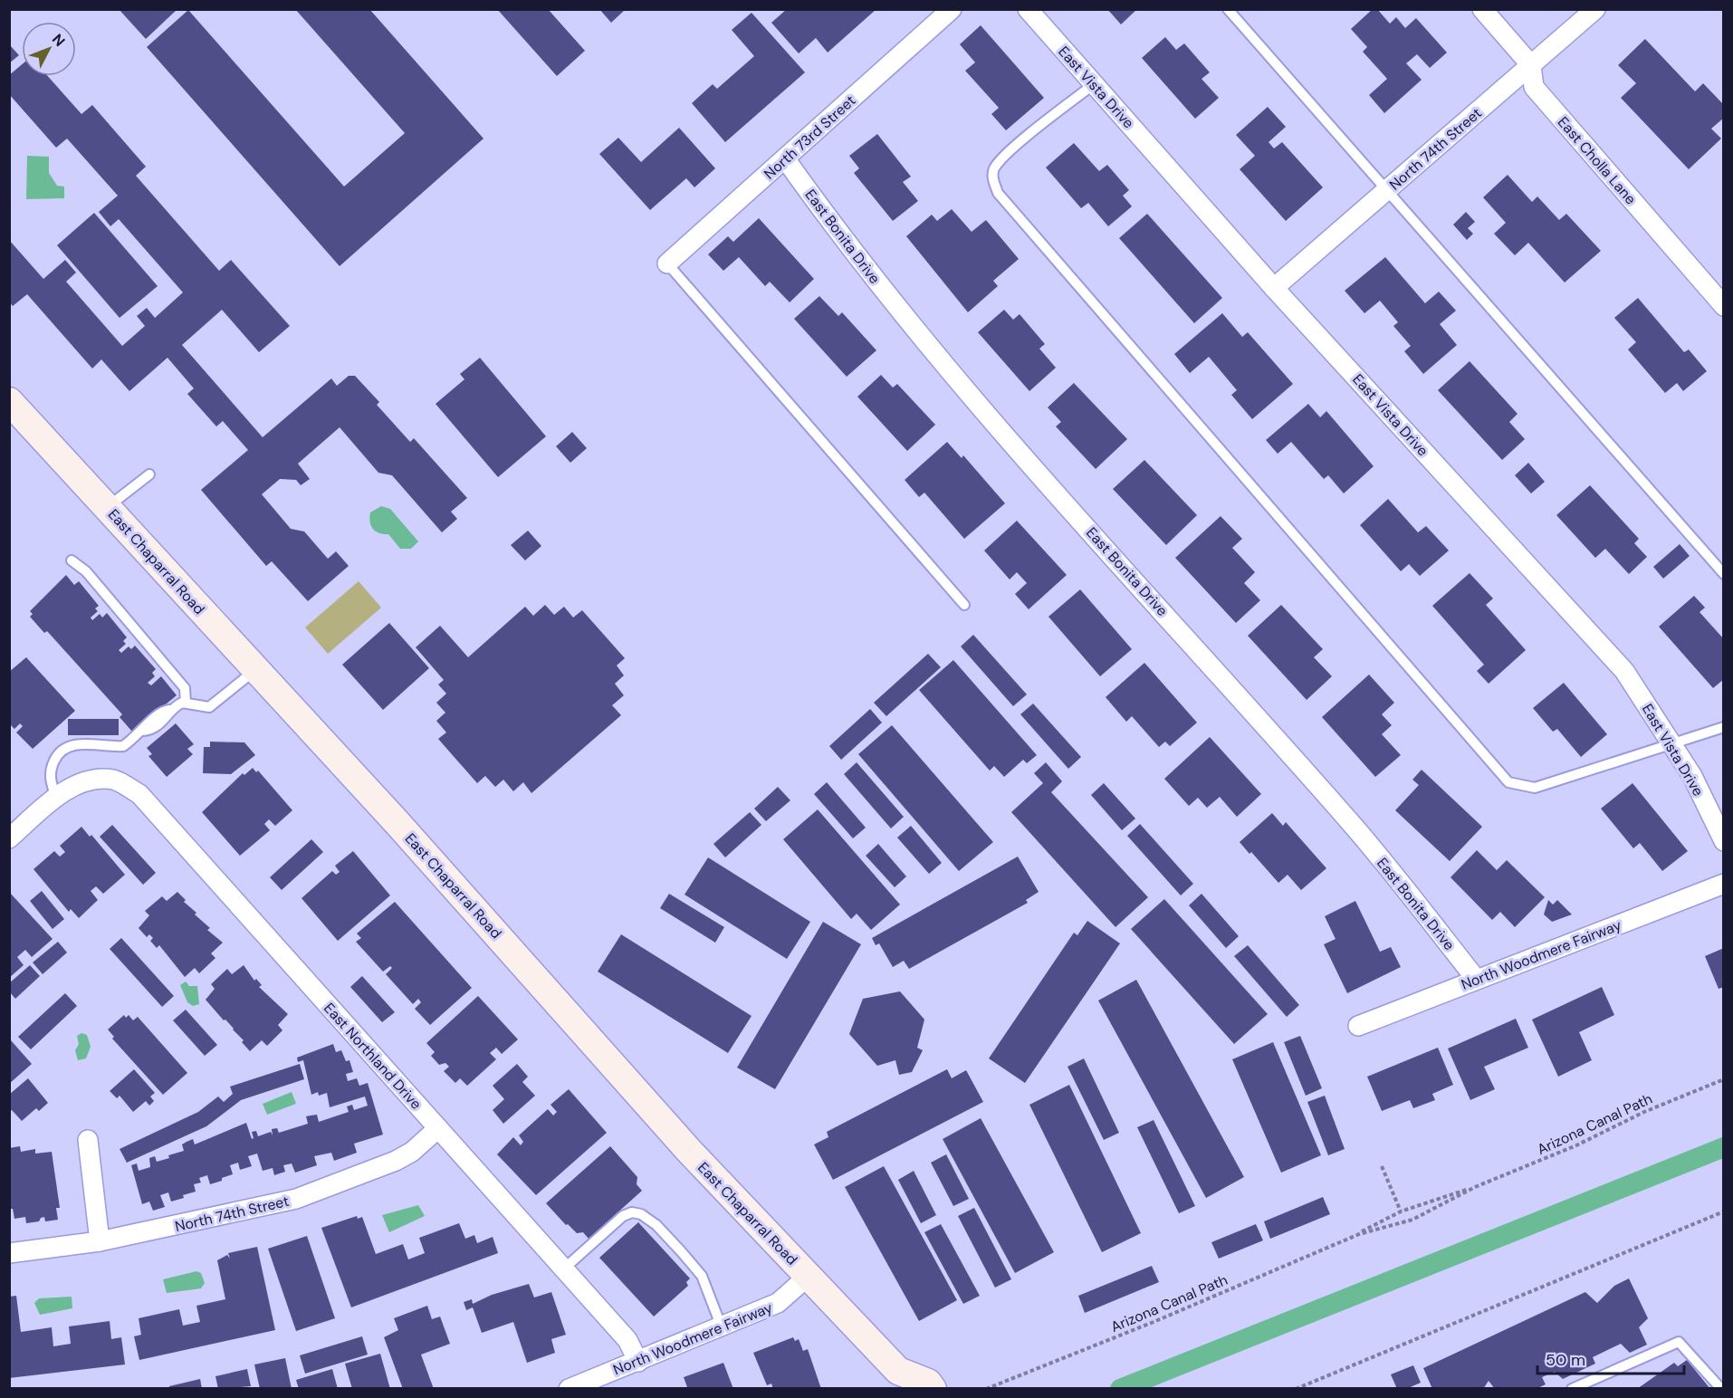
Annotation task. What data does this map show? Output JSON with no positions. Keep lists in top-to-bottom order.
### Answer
{
  "streets": {
    "main road": ["East Chaparral Road"],
    "street": [
      "East Vista Drive",
      "North 73rd Street",
      "North 74th Street",
      "East Cholla Lane",
      "East Bonita Drive",
      "North Woodmere Fairway",
      "East Northland Drive"
    ],
    "path": ["Arizona Canal Path"]
  },
  "crossings": [
    ["East Vista Drive", "North 74th Street"],
    ["North 73rd Street", "East Bonita Drive"],
    ["North 74th Street", "East Cholla Lane"],
    ["North 74th Street", "East Northland Drive"],
    ["East Bonita Drive", "North Woodmere Fairway"],
    ["East Chaparral Road", "North Woodmere Fairway"],
    ["North Woodmere Fairway", "East Northland Drive"]
  ],
  "scale_bar": "50 m",
  "north": "top right"
}
